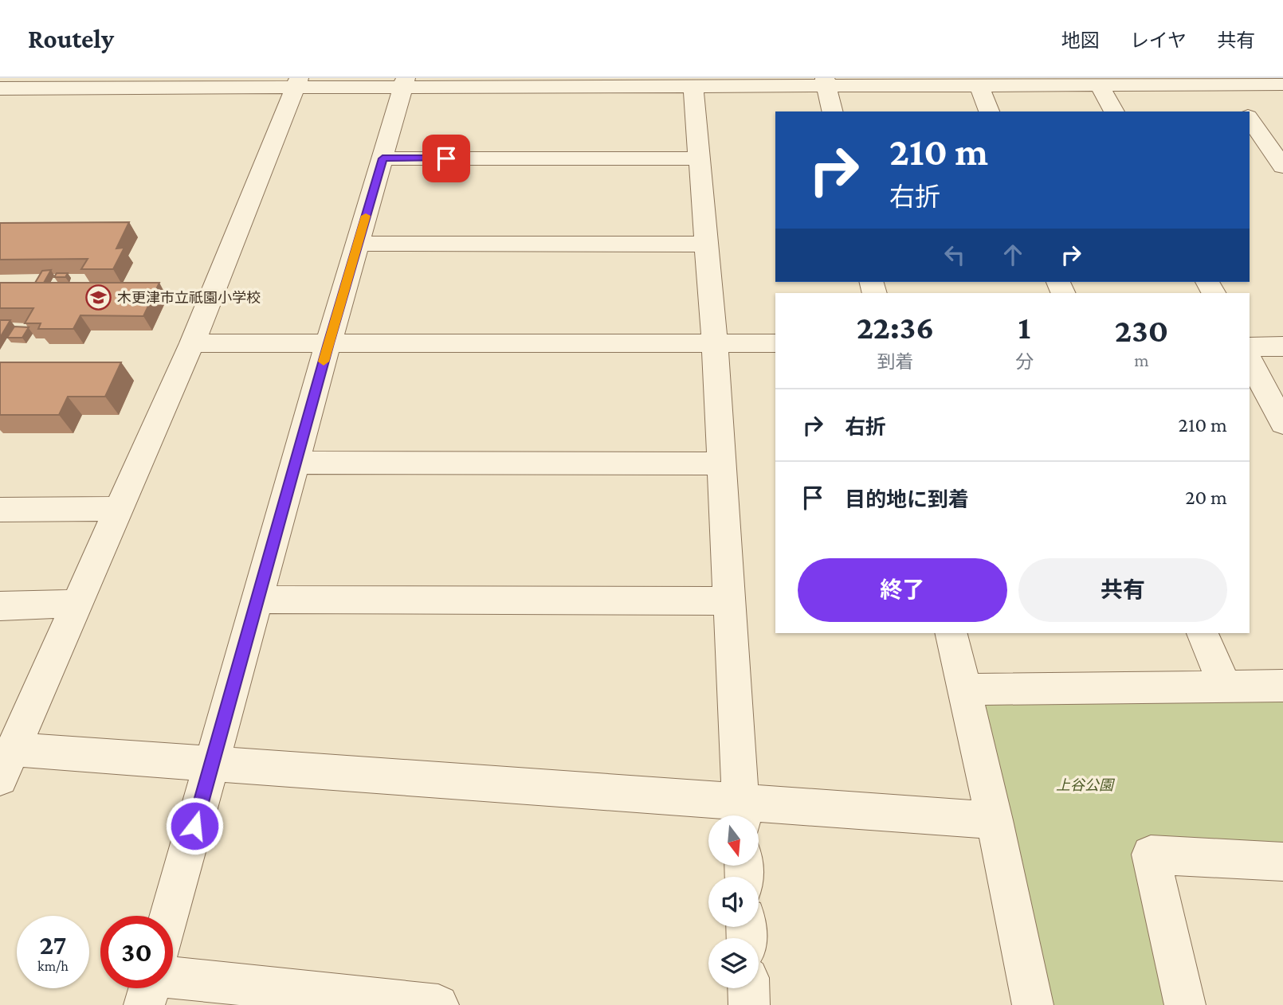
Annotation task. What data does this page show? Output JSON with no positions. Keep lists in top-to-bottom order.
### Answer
{
  "parks": ["上谷公園"],
  "places": {
    "school or university": ["木更津市立祇園小学校"]
  },
  "north": "bottom",
  "page": {
    "header": "Routely",
    "nav": ["地図", "レイヤ", "共有"],
    "turn": ["210 m", "右折"],
    "eta": [
      "22:36",
      "到着",
      "1",
      "分",
      "230",
      "m"
    ],
    "list": [
      {
        "name": "右折",
        "value": "210 m"
      },
      {
        "name": "目的地に到着",
        "value": "20 m"
      }
    ],
    "buttons": ["終了", "共有"],
    "speed": "27 km/h",
    "limit": "30"
  }
}
